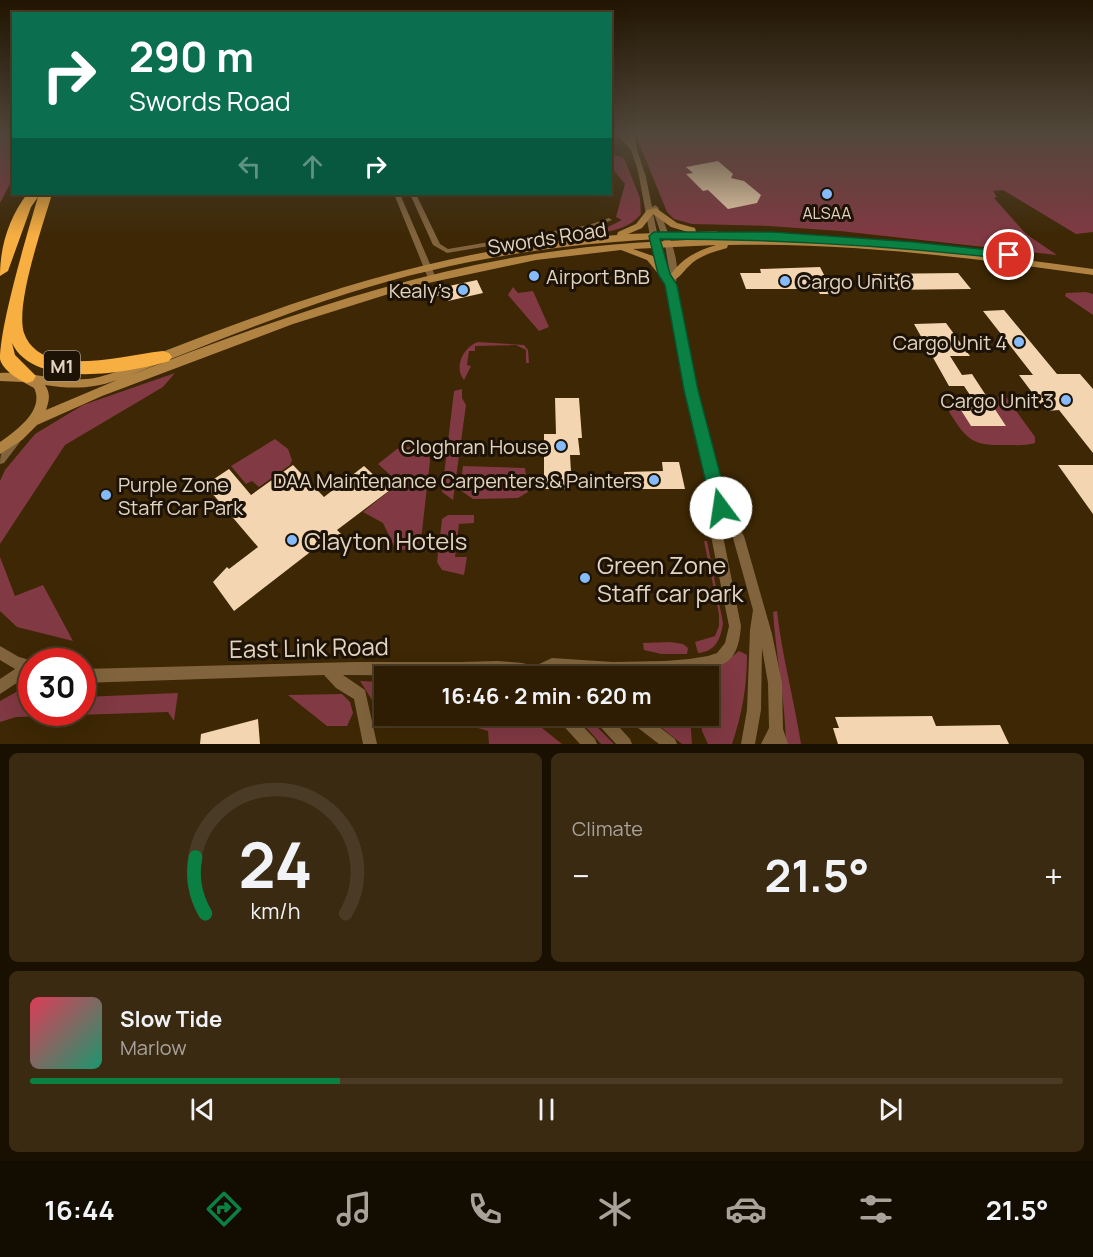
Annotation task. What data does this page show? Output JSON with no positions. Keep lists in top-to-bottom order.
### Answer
{
  "streets": {
    "highway": ["M1"],
    "main road": ["Swords Road"],
    "street": ["East Link Road"]
  },
  "crossings": [
    ["Swords Road", "M1"]
  ],
  "places": [
    "ALSAA",
    "Airport BnB",
    "Cargo Unit 6",
    "Kealy’s",
    "Cargo Unit 4",
    "Cargo Unit 3",
    "Cloghran House",
    "DAA Maintenance Carpenters & Painters",
    "Purple Zone Staff Car Park",
    "Clayton Hotels",
    "Green Zone Staff car park"
  ],
  "page": {
    "turn": ["290 m", "Swords Road"],
    "limit": "30",
    "trip": "16:46 · 2 min · 620 m",
    "tile": "Climate",
    "heat": ["−", "21.5°", "+"],
    "song": ["Slow Tide", "Marlow"],
    "tabs": ["16:44", "21.5°"],
    "gauge": ["24", "km/h"]
  }
}
